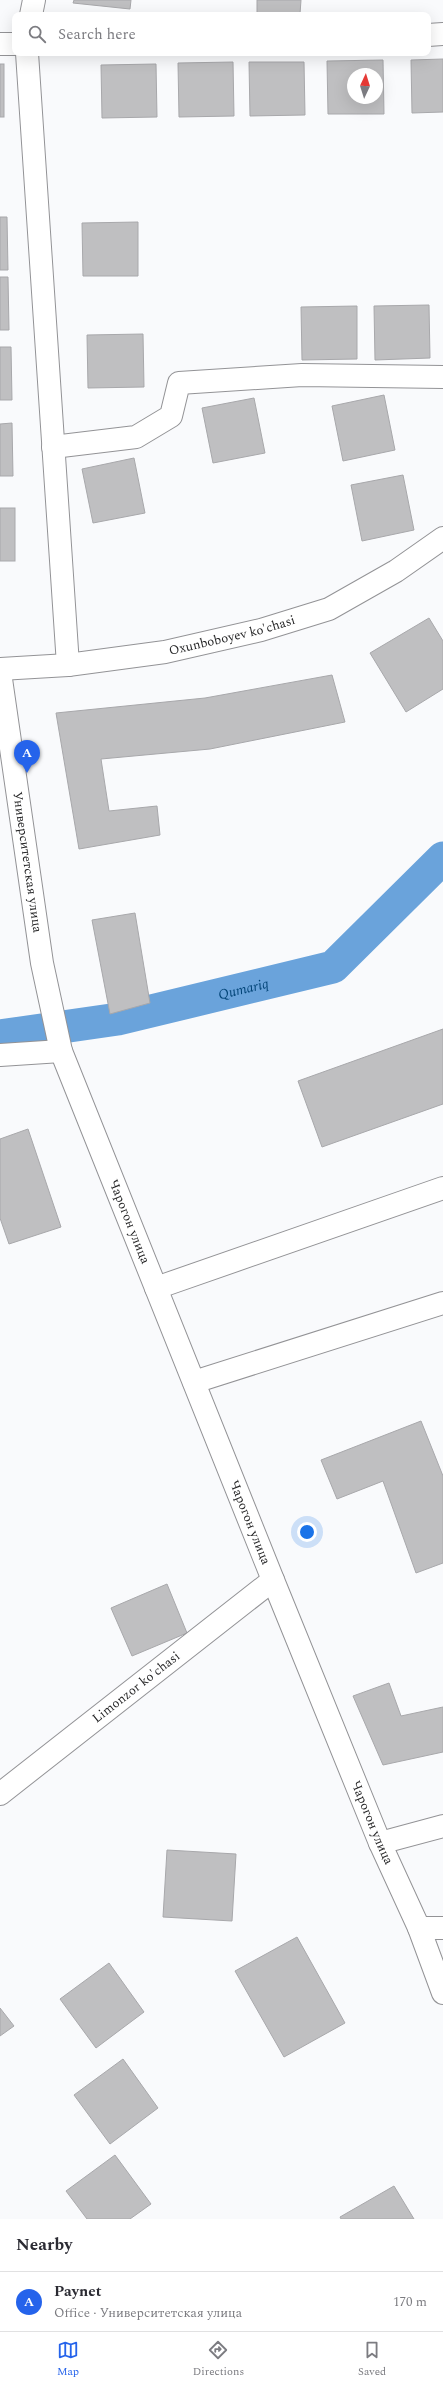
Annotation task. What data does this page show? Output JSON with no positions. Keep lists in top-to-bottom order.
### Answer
{
  "streets": {
    "main road": [
      "Oxunboboyev ko'chasi",
      "Университетская улица",
      "Чарогон улица",
      "Limonzor ko'chasi"
    ]
  },
  "crossings": [
    ["Университетская улица", "Чарогон улица"],
    ["Чарогон улица", "Limonzor ko'chasi"]
  ],
  "water": ["Qumariq"],
  "north": "top",
  "page": {
    "search": "Search here",
    "pins": "A",
    "heading": "Nearby",
    "list": [
      {
        "mark": "A",
        "name": "Paynet",
        "note": "Office · Университетская улица",
        "value": "170 m"
      }
    ],
    "nav": ["Map", "Directions", "Saved"]
  }
}
